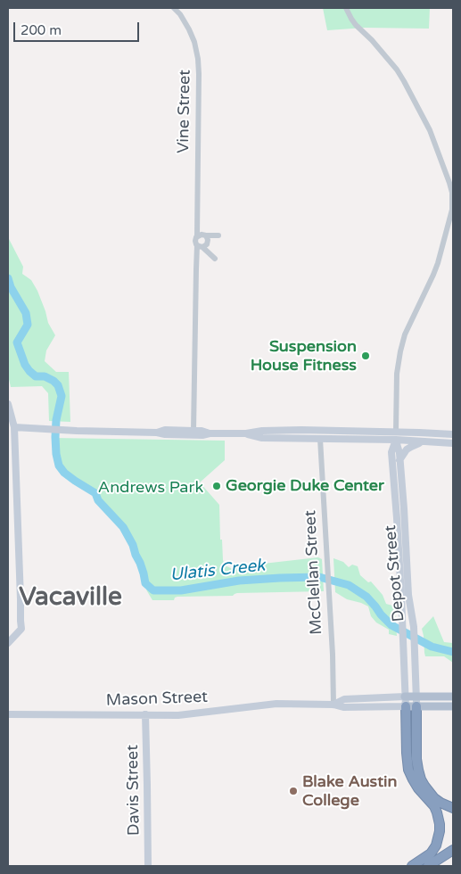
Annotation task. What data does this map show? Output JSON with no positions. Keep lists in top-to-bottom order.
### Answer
{
  "streets": {
    "main road": ["Depot Street", "Mason Street", "Davis Street"],
    "street": ["Vine Street", "McClellan Street"]
  },
  "crossings": [
    ["McClellan Street", "Mason Street"],
    ["Depot Street", "Mason Street"],
    ["Mason Street", "Davis Street"]
  ],
  "districts": ["Vacaville"],
  "water": ["Ulatis Creek"],
  "parks": ["Andrews Park"],
  "places": ["Suspension House Fitness", "Georgie Duke Center", "Blake Austin College"],
  "scale_bar": "200 m"
}
